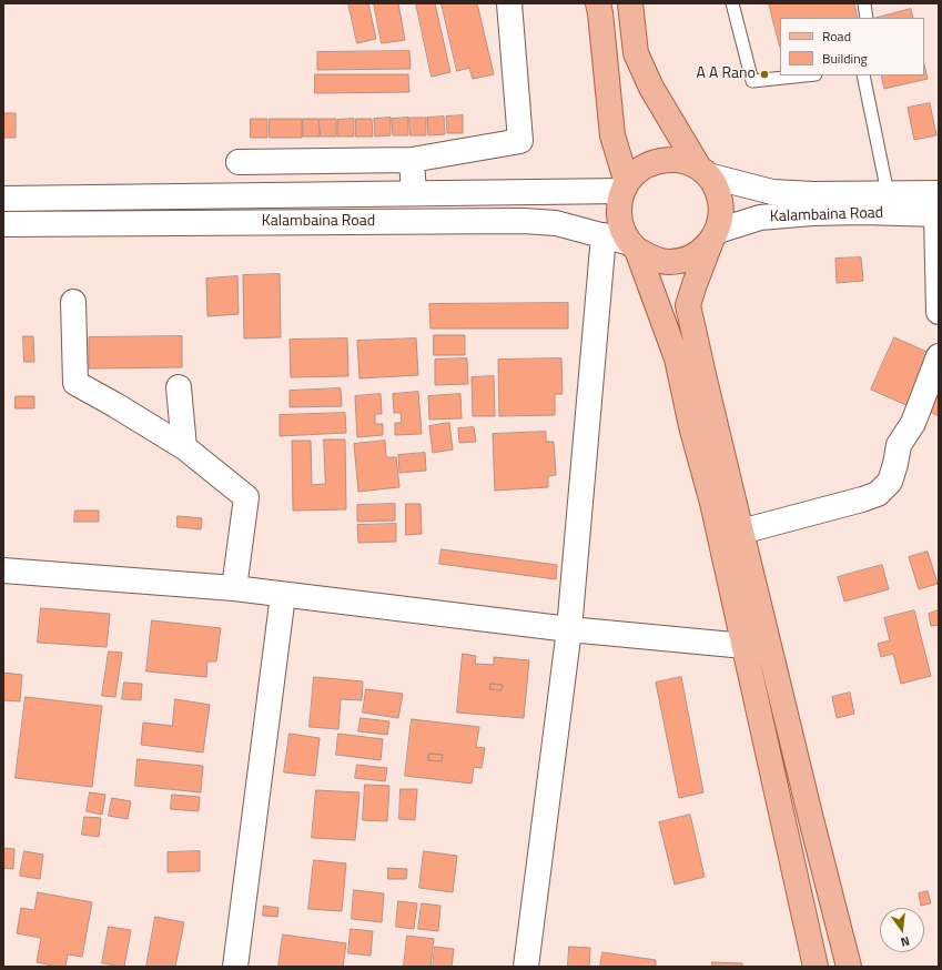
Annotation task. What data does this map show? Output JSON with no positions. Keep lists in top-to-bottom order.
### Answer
{
  "streets": {
    "street": ["Kalambaina Road"]
  },
  "places": ["A A Rano"],
  "legend": ["Road", "Building"],
  "north": "bottom"
}
